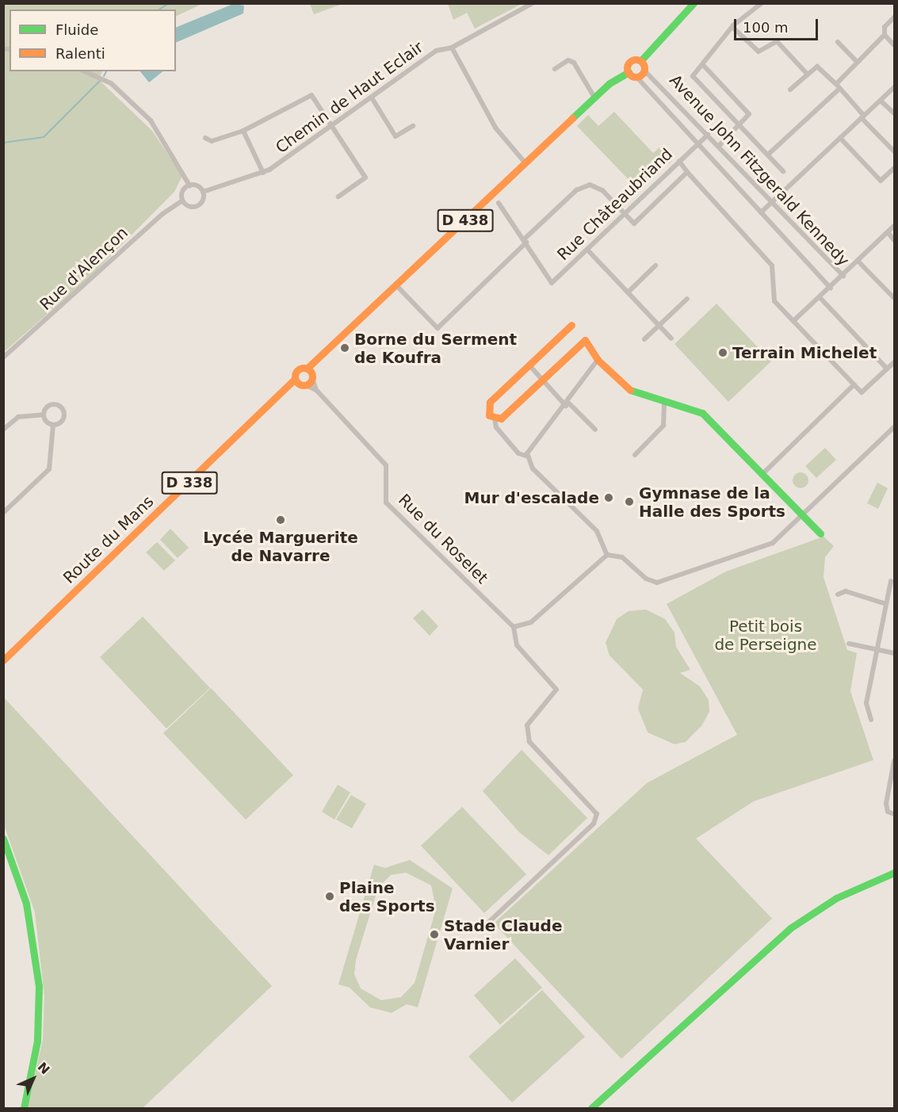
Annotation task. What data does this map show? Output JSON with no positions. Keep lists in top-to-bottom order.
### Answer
{
  "streets": {
    "main road": ["D 438", "D 338", "Route du Mans"],
    "street": [
      "Chemin de Haut Eclair",
      "Avenue John Fitzgerald Kennedy",
      "Rue Châteaubriand",
      "Rue d'Alençon",
      "Rue du Roselet"
    ]
  },
  "crossings": [
    ["Avenue John Fitzgerald Kennedy", "Rue Châteaubriand"],
    ["Avenue John Fitzgerald Kennedy", "D 438"],
    ["D 438", "Rue du Roselet"],
    ["Rue du Roselet", "Route du Mans"]
  ],
  "parks": ["Petit bois de Perseigne"],
  "places": [
    "Borne du Serment de Koufra",
    "Terrain Michelet",
    "Mur d'escalade",
    "Gymnase de la Halle des Sports",
    "Lycée Marguerite de Navarre",
    "Plaine des Sports",
    "Stade Claude Varnier"
  ],
  "legend": ["Fluide", "Ralenti"],
  "scale_bar": "100 m",
  "north": "top right"
}
